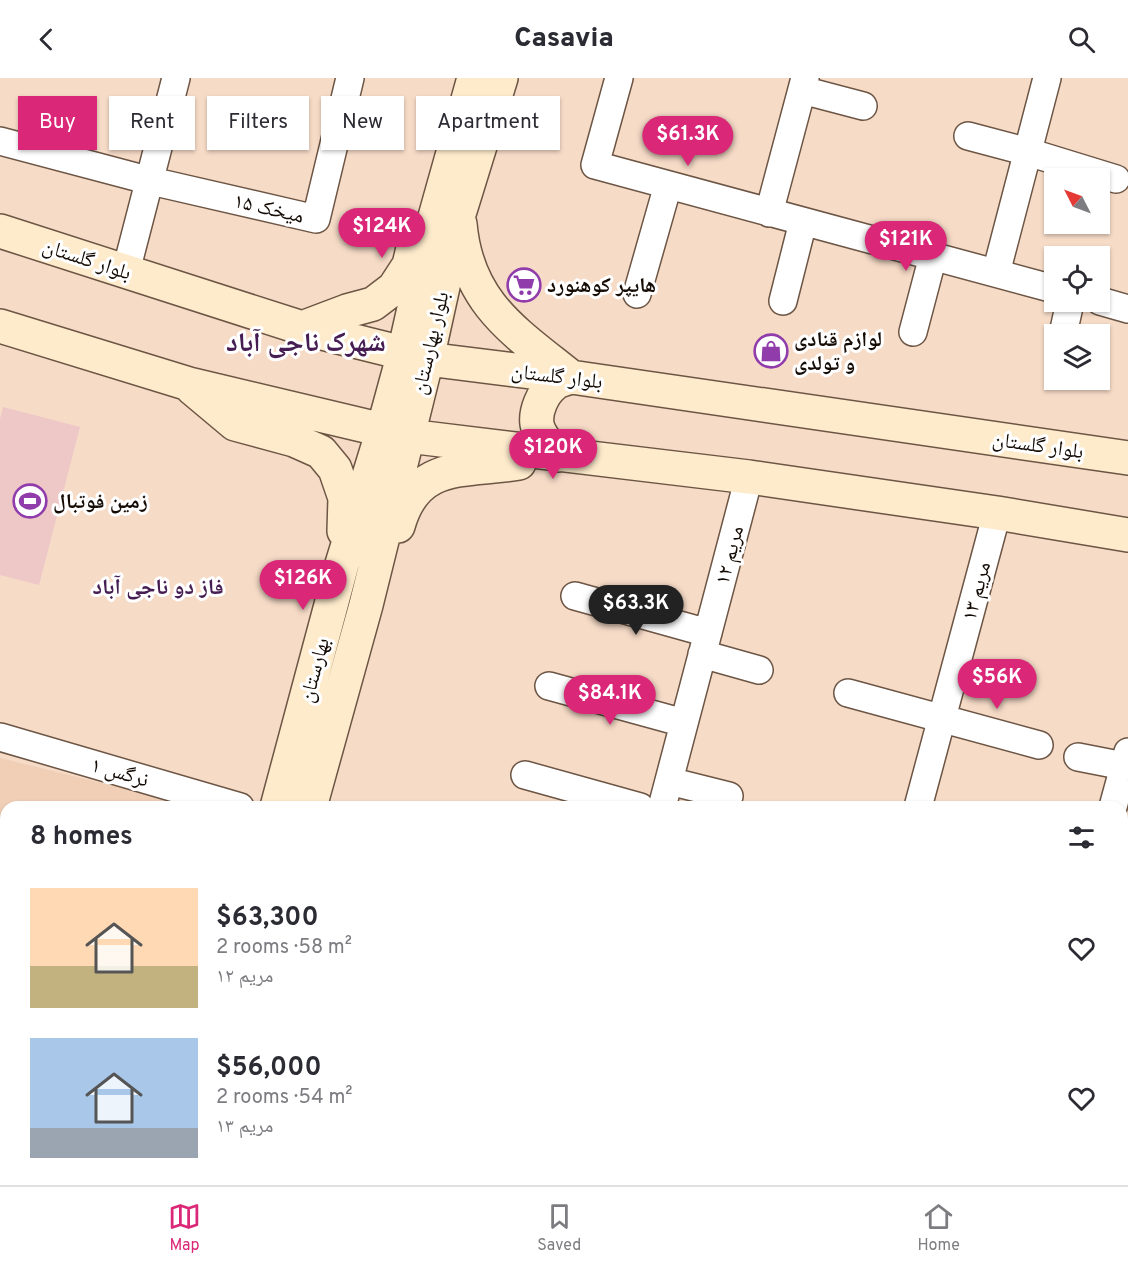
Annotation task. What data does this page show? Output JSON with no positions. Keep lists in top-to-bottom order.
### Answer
{
  "streets": {
    "main road": ["بلوار گلستان", "بلوار بهارستان", "بهارستان"],
    "street": [
      "میخک ۱۵",
      "مریم ۱۲",
      "مریم ۱۳",
      "نرگس ۱"
    ]
  },
  "crossings": [
    ["بلوار گلستان", "بلوار بهارستان"],
    ["بلوار بهارستان", "بهارستان"]
  ],
  "districts": ["شهرک ناجی آباد", "فاز دو ناجی آباد"],
  "places": {
    "supermarket": ["هایپر کوهنورد"],
    "shop": ["لوازم قنادی و تولدی"],
    "sports": ["زمین فوتبال"]
  },
  "north": "top left",
  "page": {
    "header": "Casavia",
    "chip": [
      "Buy",
      "Rent",
      "Filters",
      "New",
      "Apartment"
    ],
    "price": [
      "$61.3K",
      "$124K",
      "$121K",
      "$120K",
      "$126K",
      "$63.3K",
      "$56K",
      "$84.1K"
    ],
    "heading": "8 homes",
    "list": [
      {
        "name": "$63,300",
        "note": "2 rooms · 58 m² · مریم ۱۲"
      },
      {
        "name": "$56,000",
        "note": "2 rooms · 54 m² · مریم ۱۳"
      }
    ],
    "tabs": ["Map", "Saved", "Home"]
  }
}
